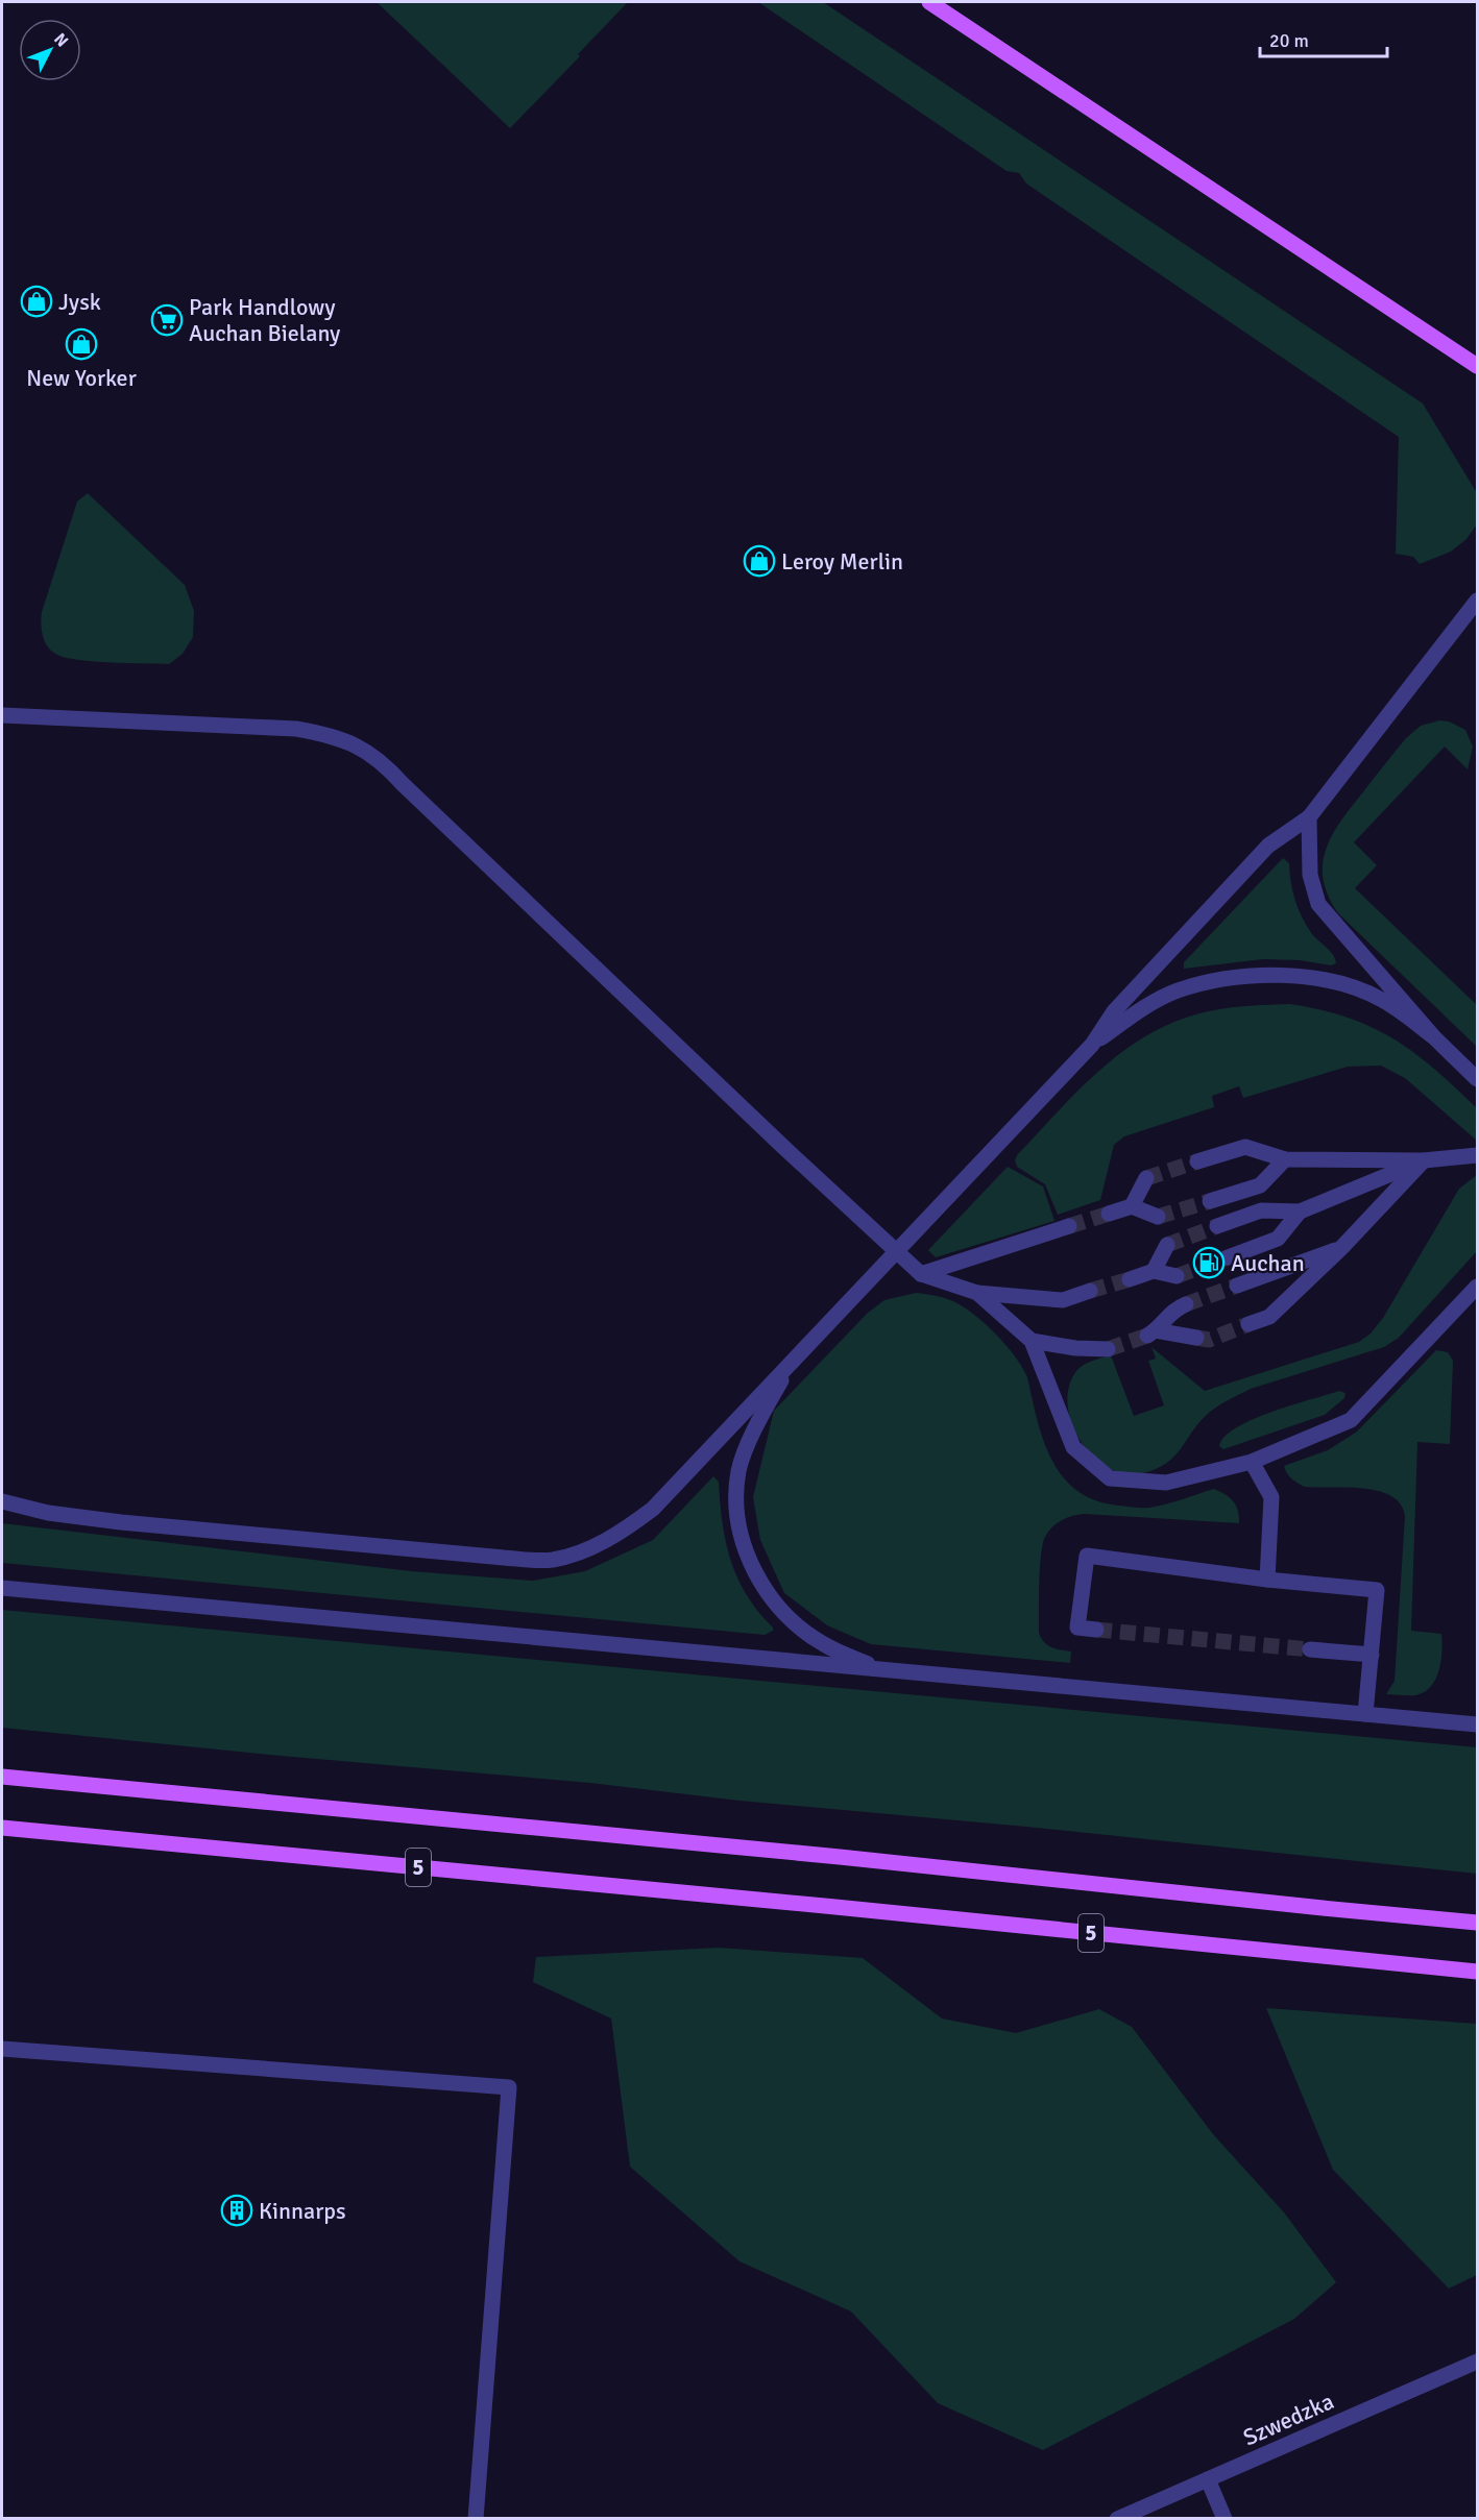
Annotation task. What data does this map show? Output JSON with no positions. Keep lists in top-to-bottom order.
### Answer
{
  "streets": {
    "main road": ["5"],
    "street": ["Szwedzka"]
  },
  "places": {
    "shop": ["Jysk", "New Yorker", "Leroy Merlin"],
    "supermarket": ["Park Handlowy Auchan Bielany"],
    "fuel station": ["Auchan"],
    "building": ["Kinnarps"]
  },
  "scale_bar": "20 m",
  "north": "top right"
}
